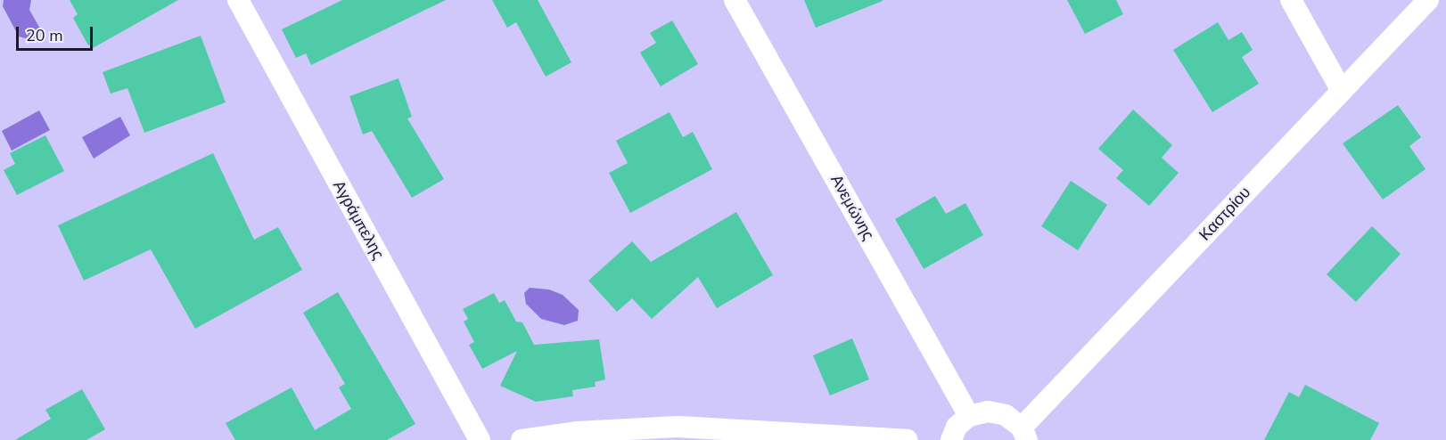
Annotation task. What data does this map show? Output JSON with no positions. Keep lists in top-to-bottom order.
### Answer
{
  "streets": {
    "street": ["Ανεμώνης", "Καστρίου", "Αγράμπελης"]
  },
  "scale_bar": "20 m"
}
